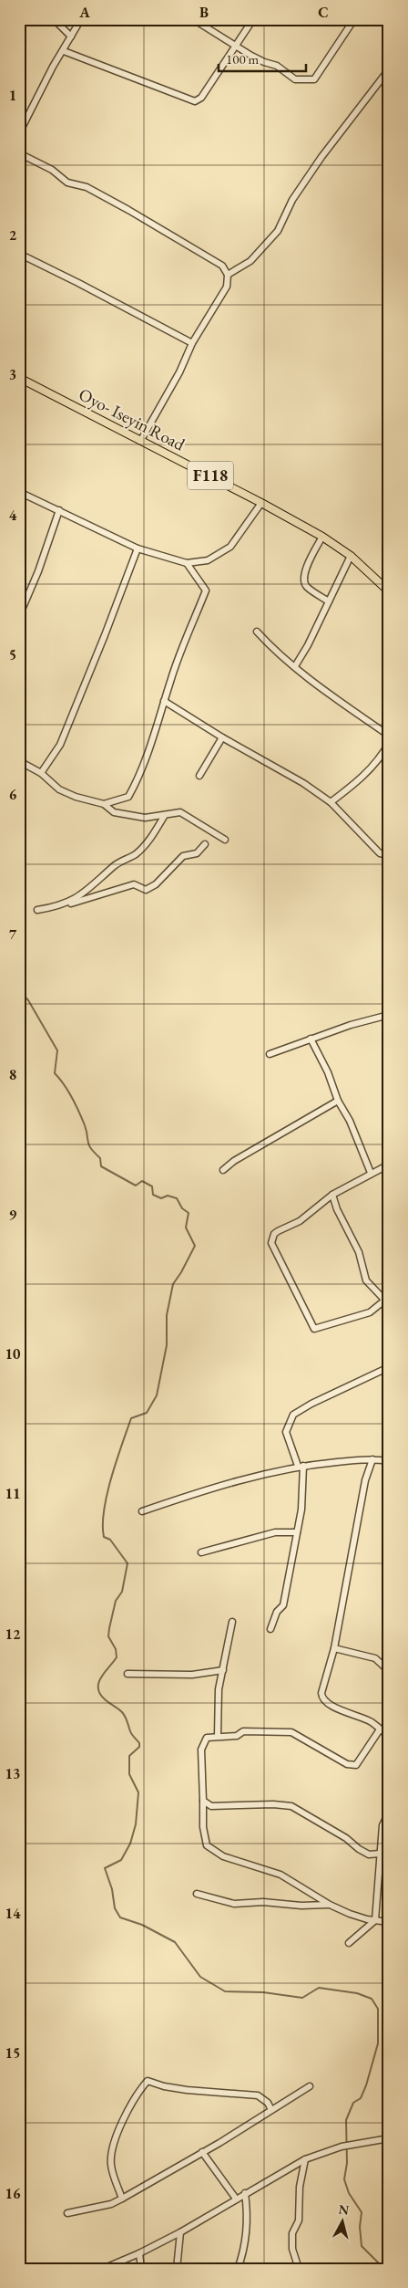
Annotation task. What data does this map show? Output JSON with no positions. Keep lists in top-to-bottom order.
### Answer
{
  "streets": {
    "main road": ["Oyo- Iseyin Road", "F118"]
  },
  "scale_bar": "100 m",
  "north": "top",
  "grid": {
    "columns": ["A", "B", "C"],
    "rows": [
      "1",
      "2",
      "3",
      "4",
      "5",
      "6",
      "7",
      "8",
      "9",
      "10",
      "11",
      "12",
      "13",
      "14",
      "15",
      "16"
    ]
  }
}
